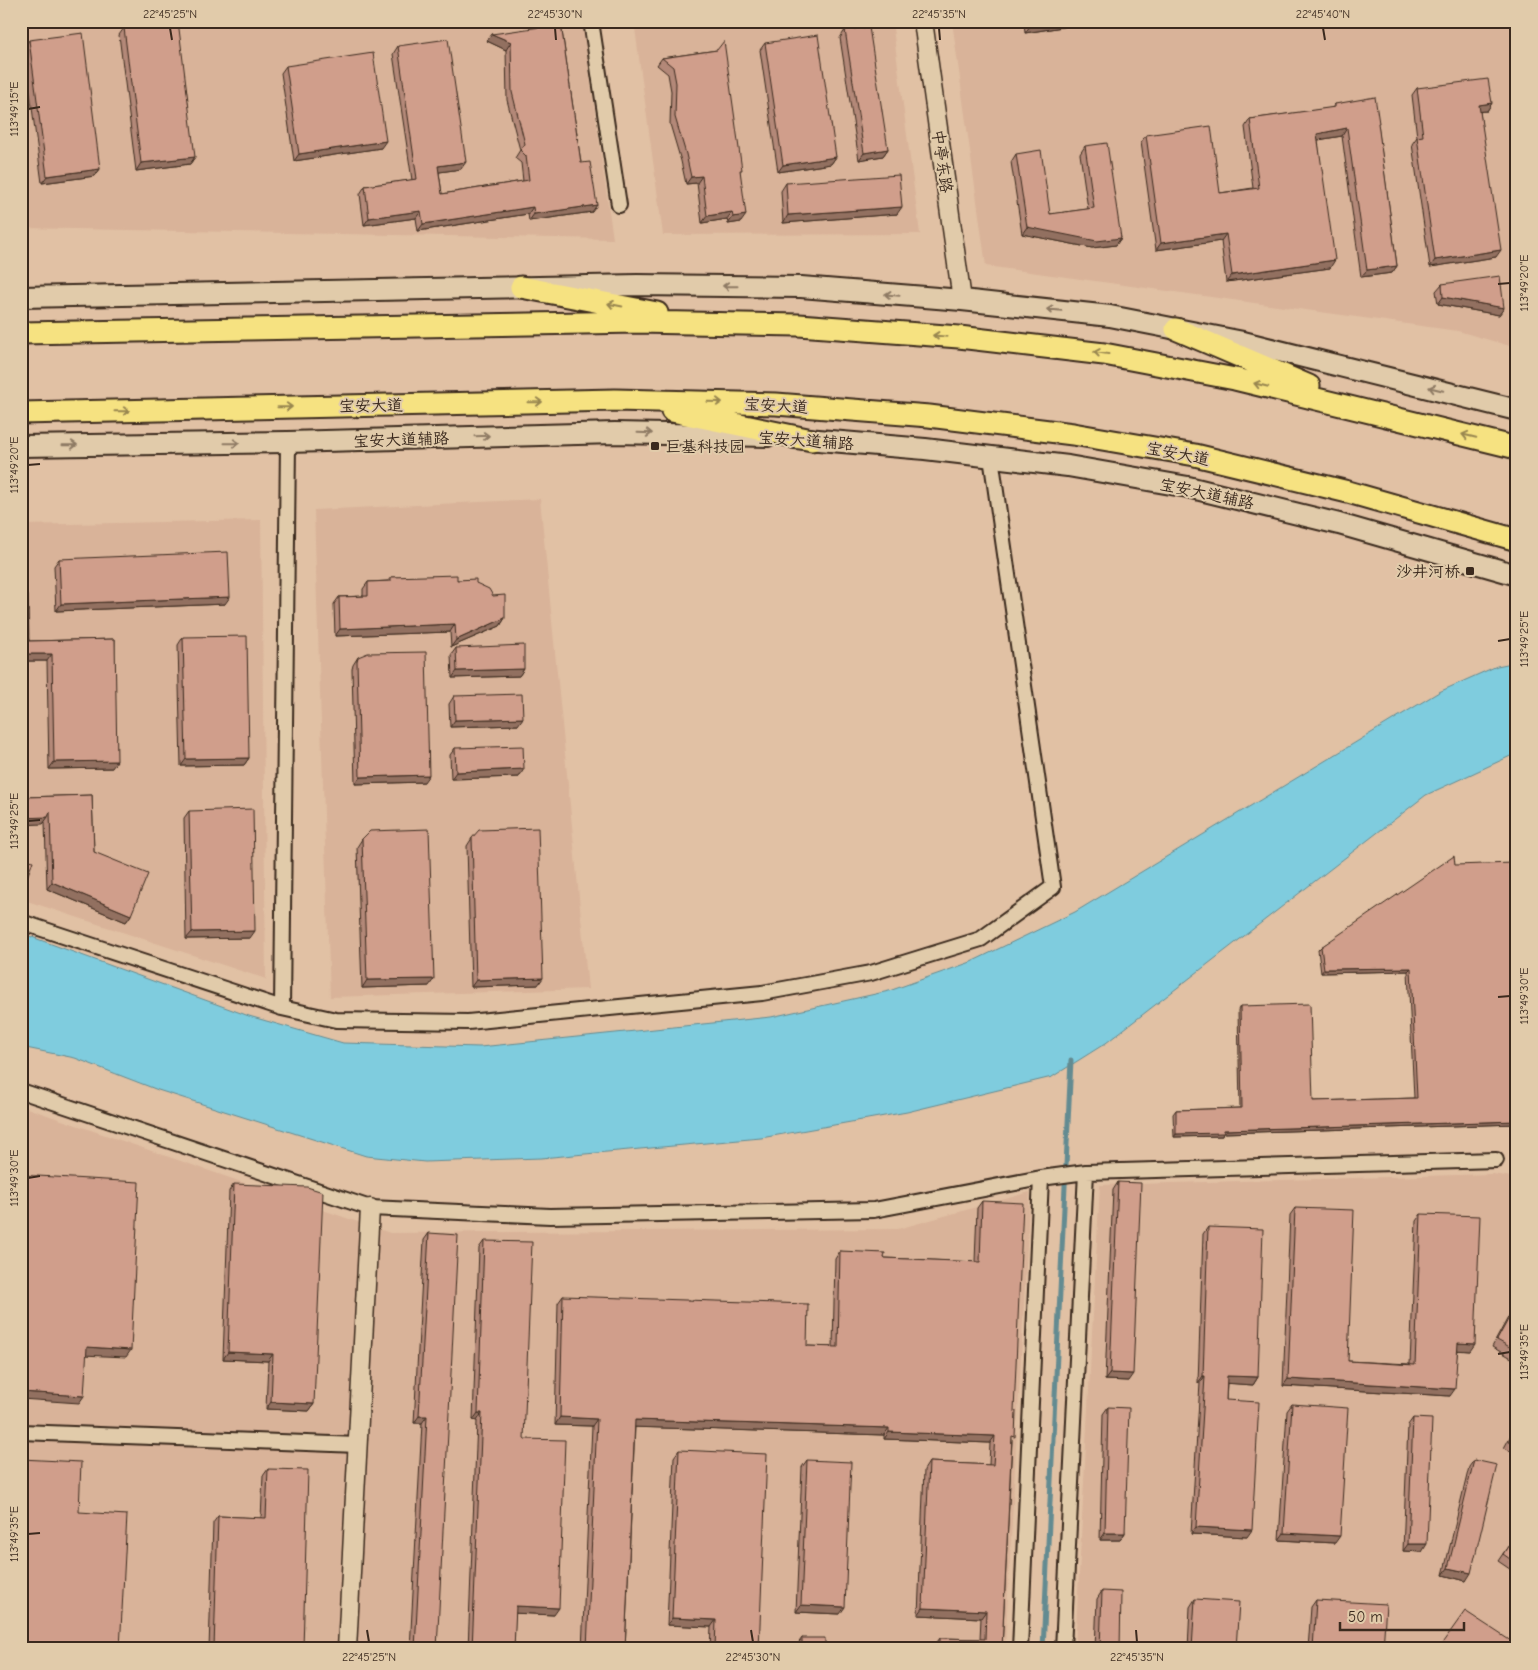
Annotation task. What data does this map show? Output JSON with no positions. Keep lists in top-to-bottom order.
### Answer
{
  "streets": {
    "main road": ["宝安大道", "宝安大道辅路"],
    "street": ["中亭东路"]
  },
  "places": {
    "transit": ["巨基科技园", "沙井河桥"]
  },
  "scale_bar": "50 m",
  "coordinates": [
    "22°45'25\"N",
    "22°45'30\"N",
    "22°45'35\"N",
    "22°45'40\"N",
    "113°49'15\"E",
    "113°49'20\"E",
    "113°49'25\"E",
    "113°49'30\"E",
    "113°49'35\"E"
  ]
}
